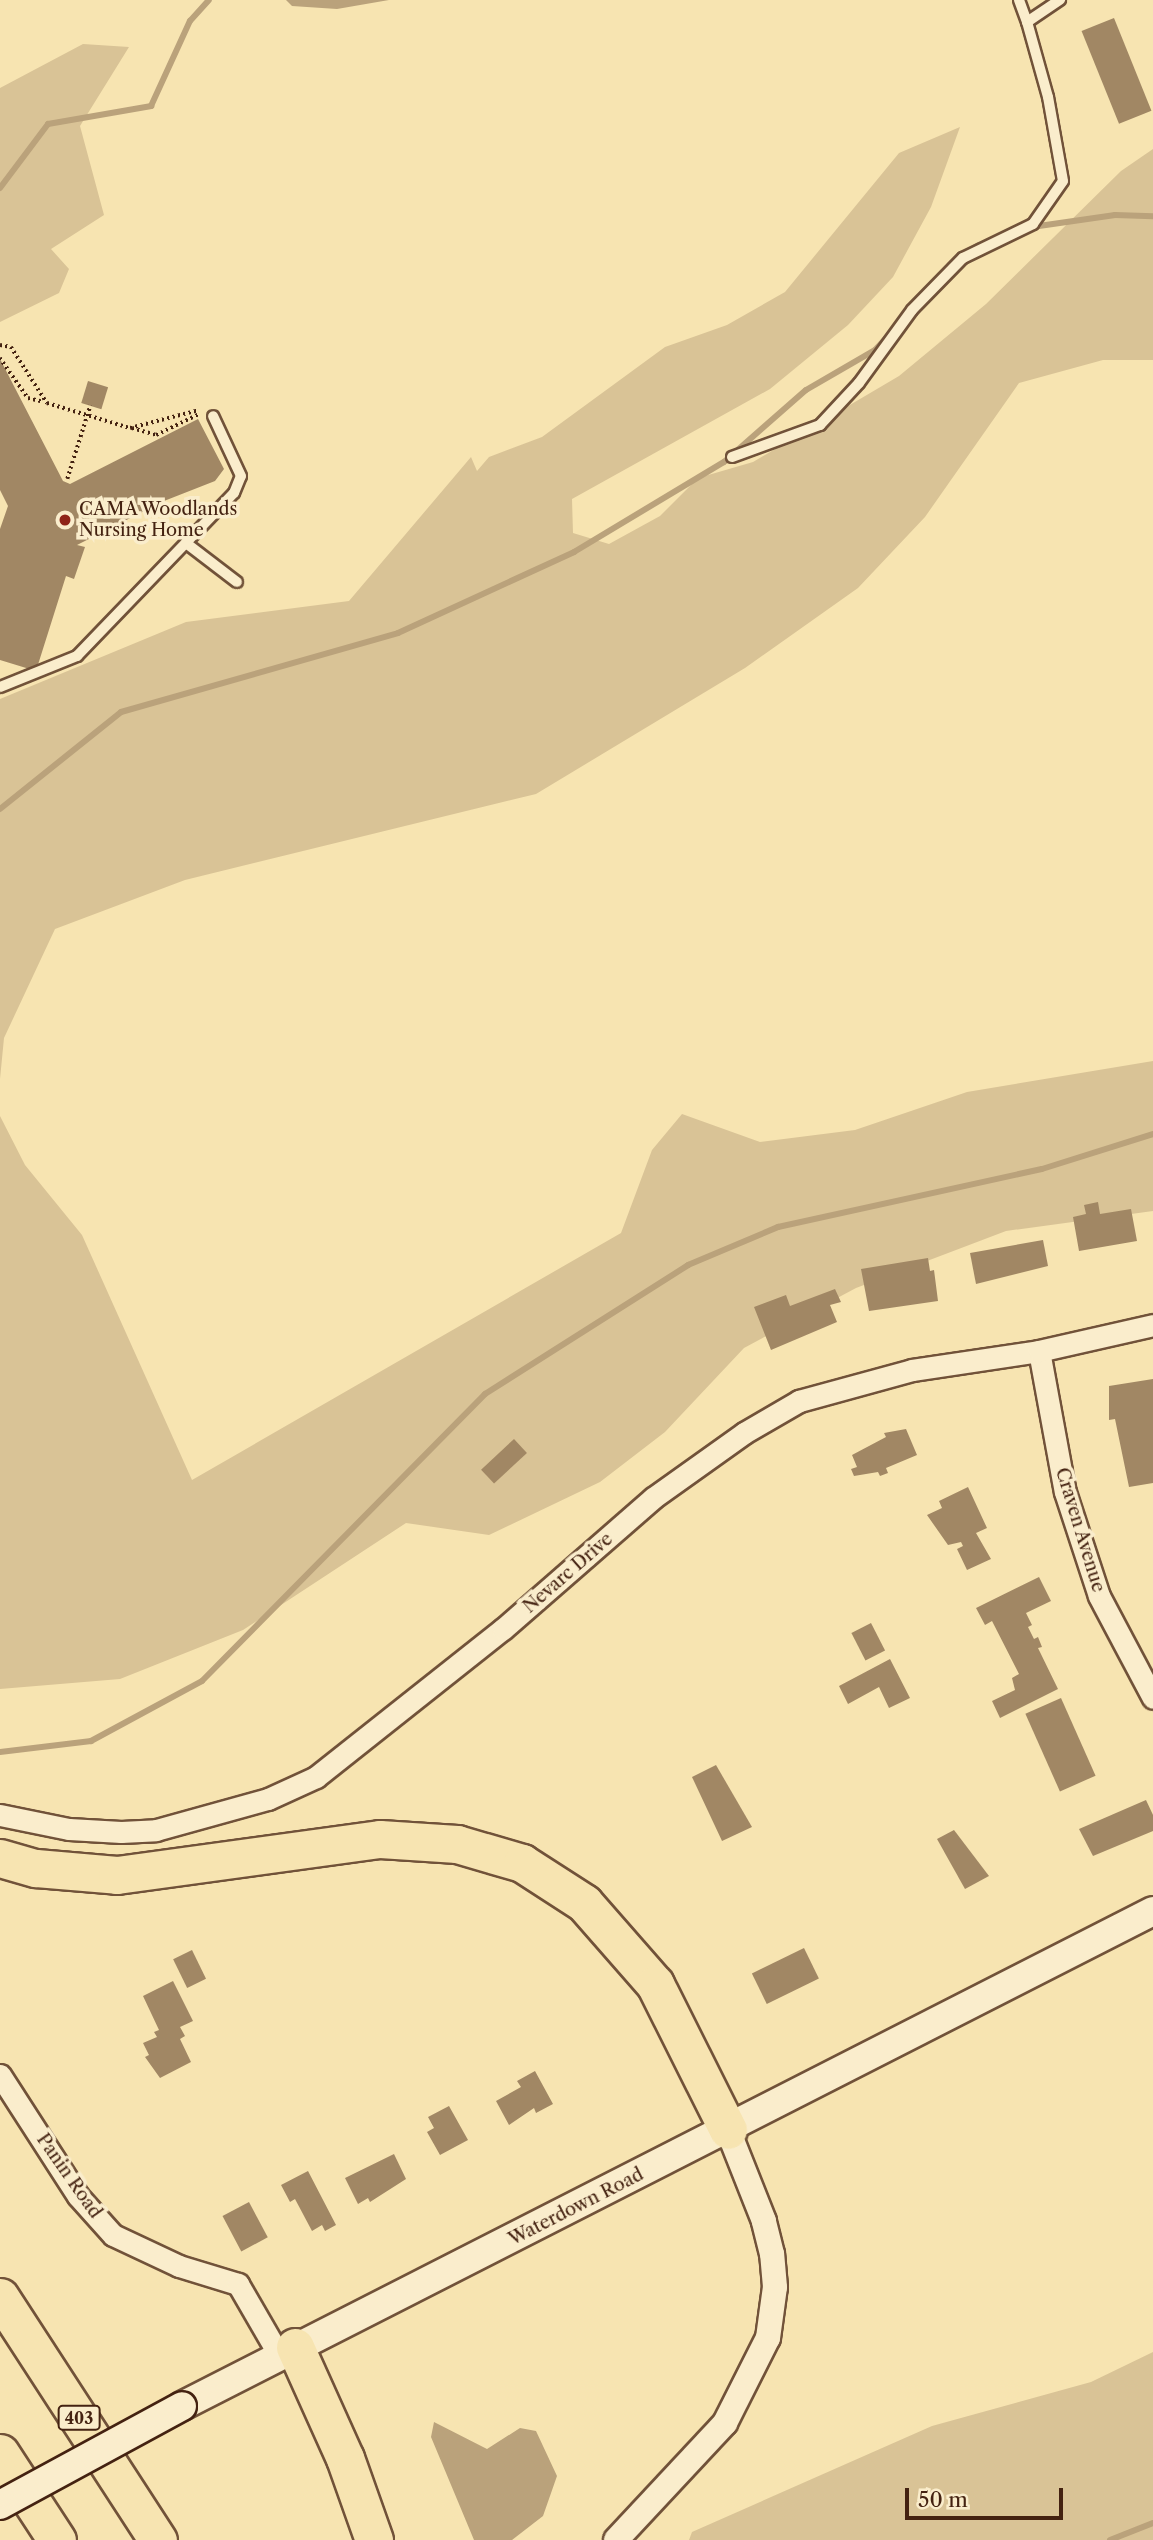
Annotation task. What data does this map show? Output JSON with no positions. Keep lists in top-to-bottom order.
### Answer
{
  "streets": {
    "highway": ["403"],
    "main road": ["Waterdown Road"],
    "street": ["Craven Avenue", "Nevarc Drive", "Panin Road"]
  },
  "crossings": [
    ["Craven Avenue", "Nevarc Drive"],
    ["Panin Road", "Waterdown Road"]
  ],
  "places": ["CAMA Woodlands Nursing Home"],
  "scale_bar": "50 m"
}
